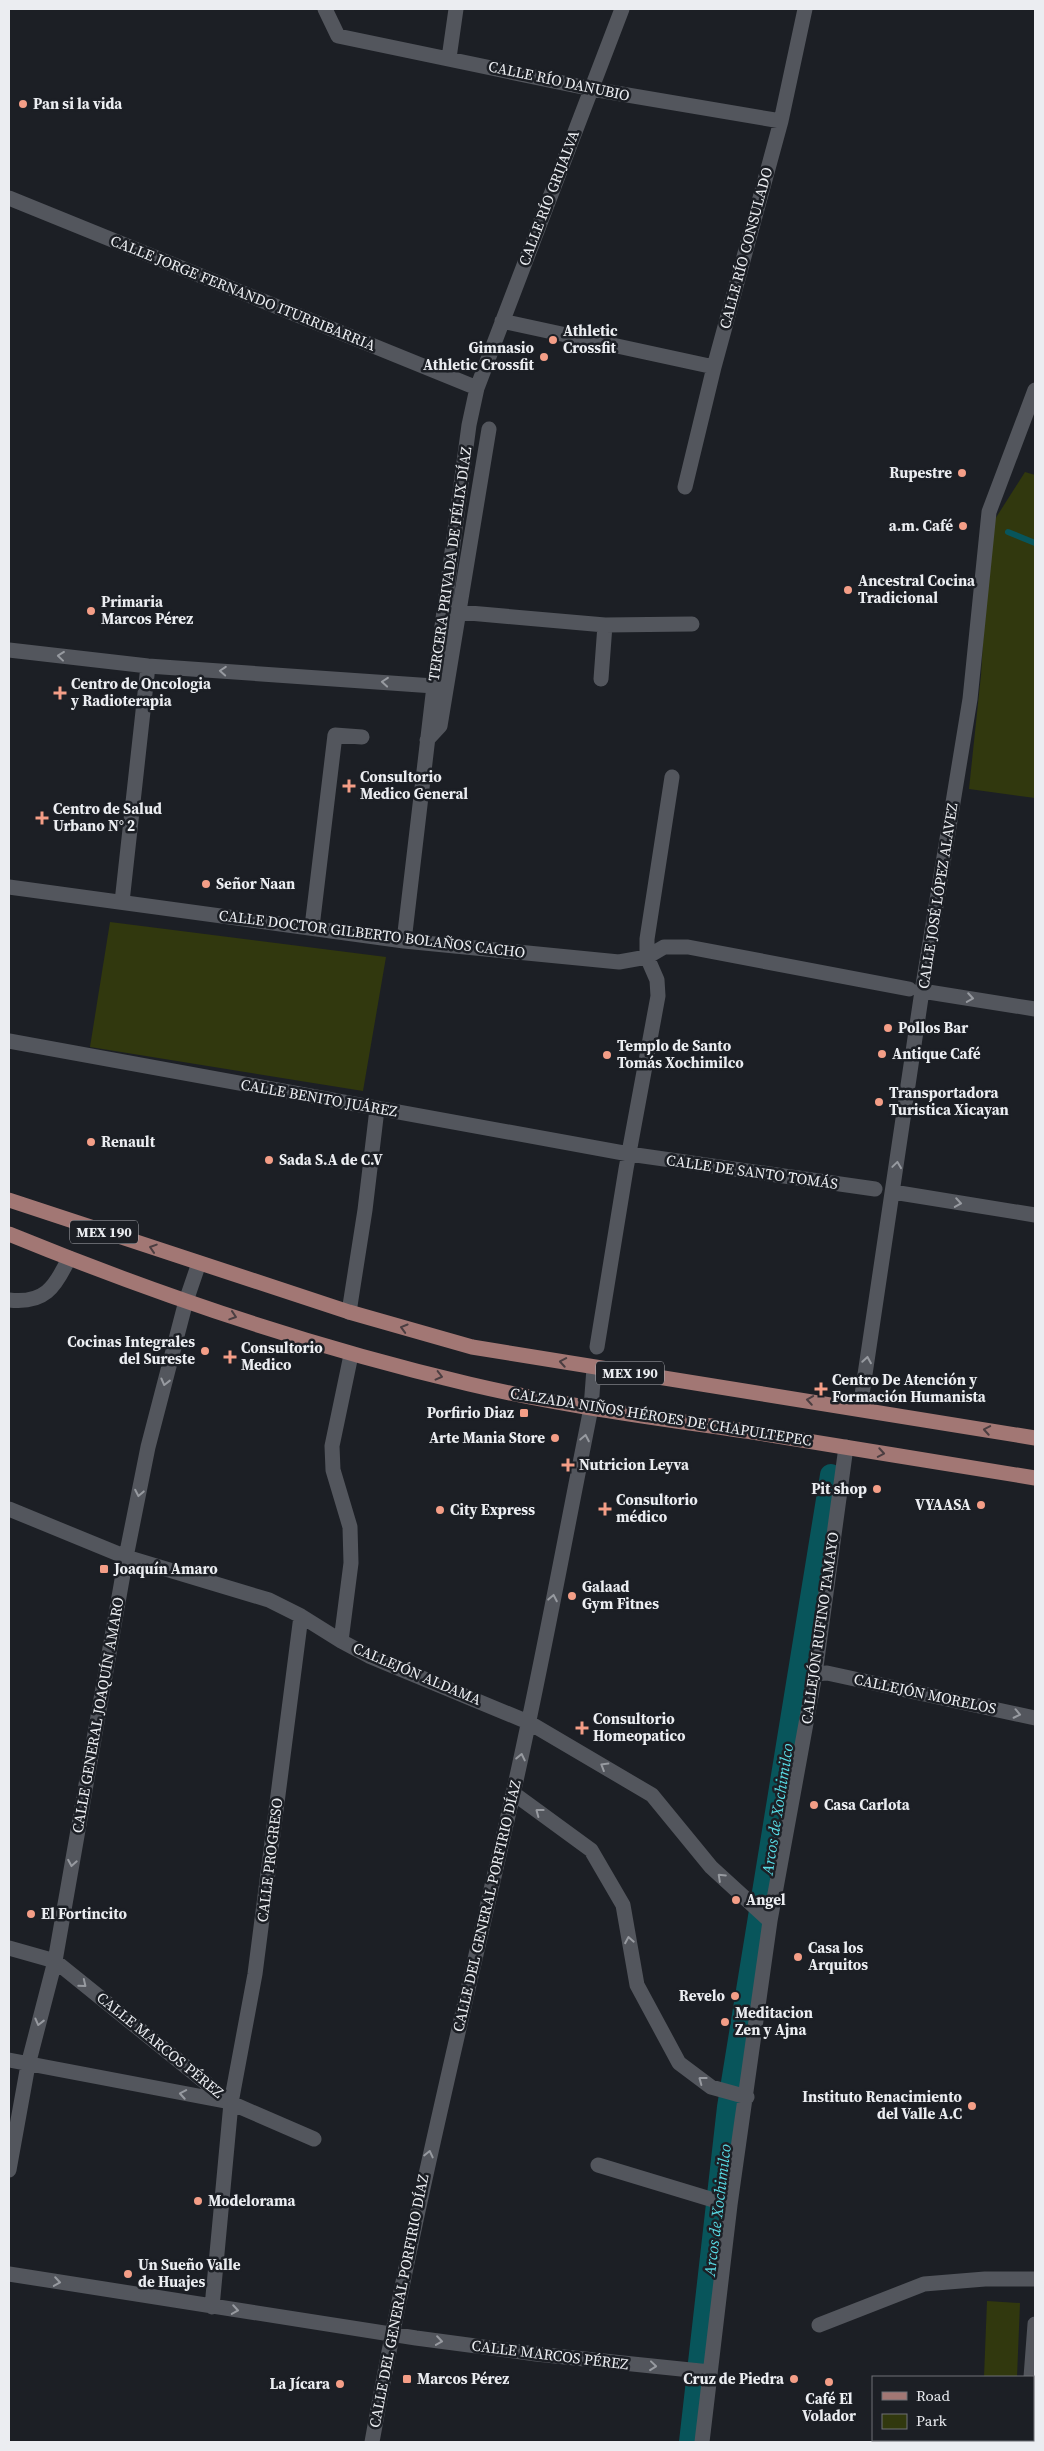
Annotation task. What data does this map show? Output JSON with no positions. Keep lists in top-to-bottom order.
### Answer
{
  "streets": {
    "main road": ["MEX 190", "CALZADA NIÑOS HÉROES DE CHAPULTEPEC"],
    "street": [
      "CALLE RÍO DANUBIO",
      "CALLE RÍO GRIJALVA",
      "CALLE RÍO CONSULADO",
      "CALLE JORGE FERNANDO ITURRIBARRIA",
      "TERCERA PRIVADA DE FÉLIX DÍAZ",
      "CALLE JOSÉ LÓPEZ ALAVEZ",
      "CALLE DOCTOR GILBERTO BOLAÑOS CACHO",
      "CALLE BENITO JUÁREZ",
      "CALLE DE SANTO TOMÁS",
      "CALLEJÓN RUFINO TAMAYO",
      "CALLEJÓN ALDAMA",
      "CALLEJÓN MORELOS",
      "CALLE GENERAL JOAQUÍN AMARO",
      "CALLE PROGRESO",
      "CALLE DEL GENERAL PORFIRIO DÍAZ",
      "CALLE MARCOS PÉREZ"
    ]
  },
  "crossings": [
    ["CALLE RÍO DANUBIO", "CALLE RÍO GRIJALVA"],
    ["CALLE RÍO DANUBIO", "CALLE RÍO CONSULADO"],
    ["CALLE RÍO GRIJALVA", "CALLE JORGE FERNANDO ITURRIBARRIA"],
    ["CALLE RÍO GRIJALVA", "TERCERA PRIVADA DE FÉLIX DÍAZ"],
    ["CALLE JORGE FERNANDO ITURRIBARRIA", "TERCERA PRIVADA DE FÉLIX DÍAZ"],
    ["TERCERA PRIVADA DE FÉLIX DÍAZ", "CALLE DOCTOR GILBERTO BOLAÑOS CACHO"],
    ["CALLE JOSÉ LÓPEZ ALAVEZ", "CALLE DOCTOR GILBERTO BOLAÑOS CACHO"],
    ["CALLE JOSÉ LÓPEZ ALAVEZ", "MEX 190"],
    ["CALLE BENITO JUÁREZ", "CALLE DE SANTO TOMÁS"],
    ["MEX 190", "CALLE GENERAL JOAQUÍN AMARO"],
    ["MEX 190", "CALLE DEL GENERAL PORFIRIO DÍAZ"],
    ["CALZADA NIÑOS HÉROES DE CHAPULTEPEC", "CALLEJÓN RUFINO TAMAYO"],
    ["CALZADA NIÑOS HÉROES DE CHAPULTEPEC", "CALLE GENERAL JOAQUÍN AMARO"],
    ["CALZADA NIÑOS HÉROES DE CHAPULTEPEC", "CALLE DEL GENERAL PORFIRIO DÍAZ"],
    ["CALLEJÓN RUFINO TAMAYO", "CALLEJÓN ALDAMA"],
    ["CALLEJÓN RUFINO TAMAYO", "CALLEJÓN MORELOS"],
    ["CALLEJÓN RUFINO TAMAYO", "CALLE MARCOS PÉREZ"],
    ["CALLEJÓN ALDAMA", "CALLE GENERAL JOAQUÍN AMARO"],
    ["CALLEJÓN ALDAMA", "CALLE PROGRESO"],
    ["CALLEJÓN ALDAMA", "CALLE DEL GENERAL PORFIRIO DÍAZ"],
    ["CALLE GENERAL JOAQUÍN AMARO", "CALLE MARCOS PÉREZ"],
    ["CALLE PROGRESO", "CALLE MARCOS PÉREZ"],
    ["CALLE DEL GENERAL PORFIRIO DÍAZ", "CALLE MARCOS PÉREZ"]
  ],
  "one_way": [
    "CALLE JOSÉ LÓPEZ ALAVEZ",
    "CALLEJÓN MORELOS",
    "CALLE GENERAL JOAQUÍN AMARO",
    "CALLE DEL GENERAL PORFIRIO DÍAZ",
    "CALLE MARCOS PÉREZ"
  ],
  "water": ["Arcos de Xochimilco"],
  "places": {
    "other": [
      "Pan si la vida",
      "Athletic Crossfit",
      "Gimnasio Athletic Crossfit",
      "Rupestre",
      "a.m. Café",
      "Ancestral Cocina Tradicional",
      "Primaria Marcos Pérez",
      "Señor Naan",
      "Pollos Bar",
      "Antique Café",
      "Templo de Santo Tomás Xochimilco",
      "Transportadora Turistica Xicayan",
      "Renault",
      "Sada S.A de C.V",
      "Cocinas Integrales del Sureste",
      "Arte Mania Store",
      "Pit shop",
      "VYAASA",
      "City Express",
      "Galaad Gym Fitnes",
      "Casa Carlota",
      "Angel",
      "El Fortincito",
      "Casa los Arquitos",
      "Revelo",
      "Meditacion Zen y Ajna",
      "Instituto Renacimiento del Valle A.C",
      "Modelorama",
      "Un Sueño Valle de Huajes",
      "Cruz de Piedra",
      "Café El Volador",
      "La Jícara"
    ],
    "health": [
      "Centro de Oncologia y Radioterapia",
      "Consultorio Medico General",
      "Centro de Salud Urbano N° 2",
      "Consultorio Medico",
      "Centro De Atención y Formación Humanista",
      "Nutricion Leyva",
      "Consultorio médico",
      "Consultorio Homeopatico"
    ],
    "transit": ["Porfirio Diaz", "Joaquín Amaro", "Marcos Pérez"]
  },
  "legend": ["Road", "Park"]
}
